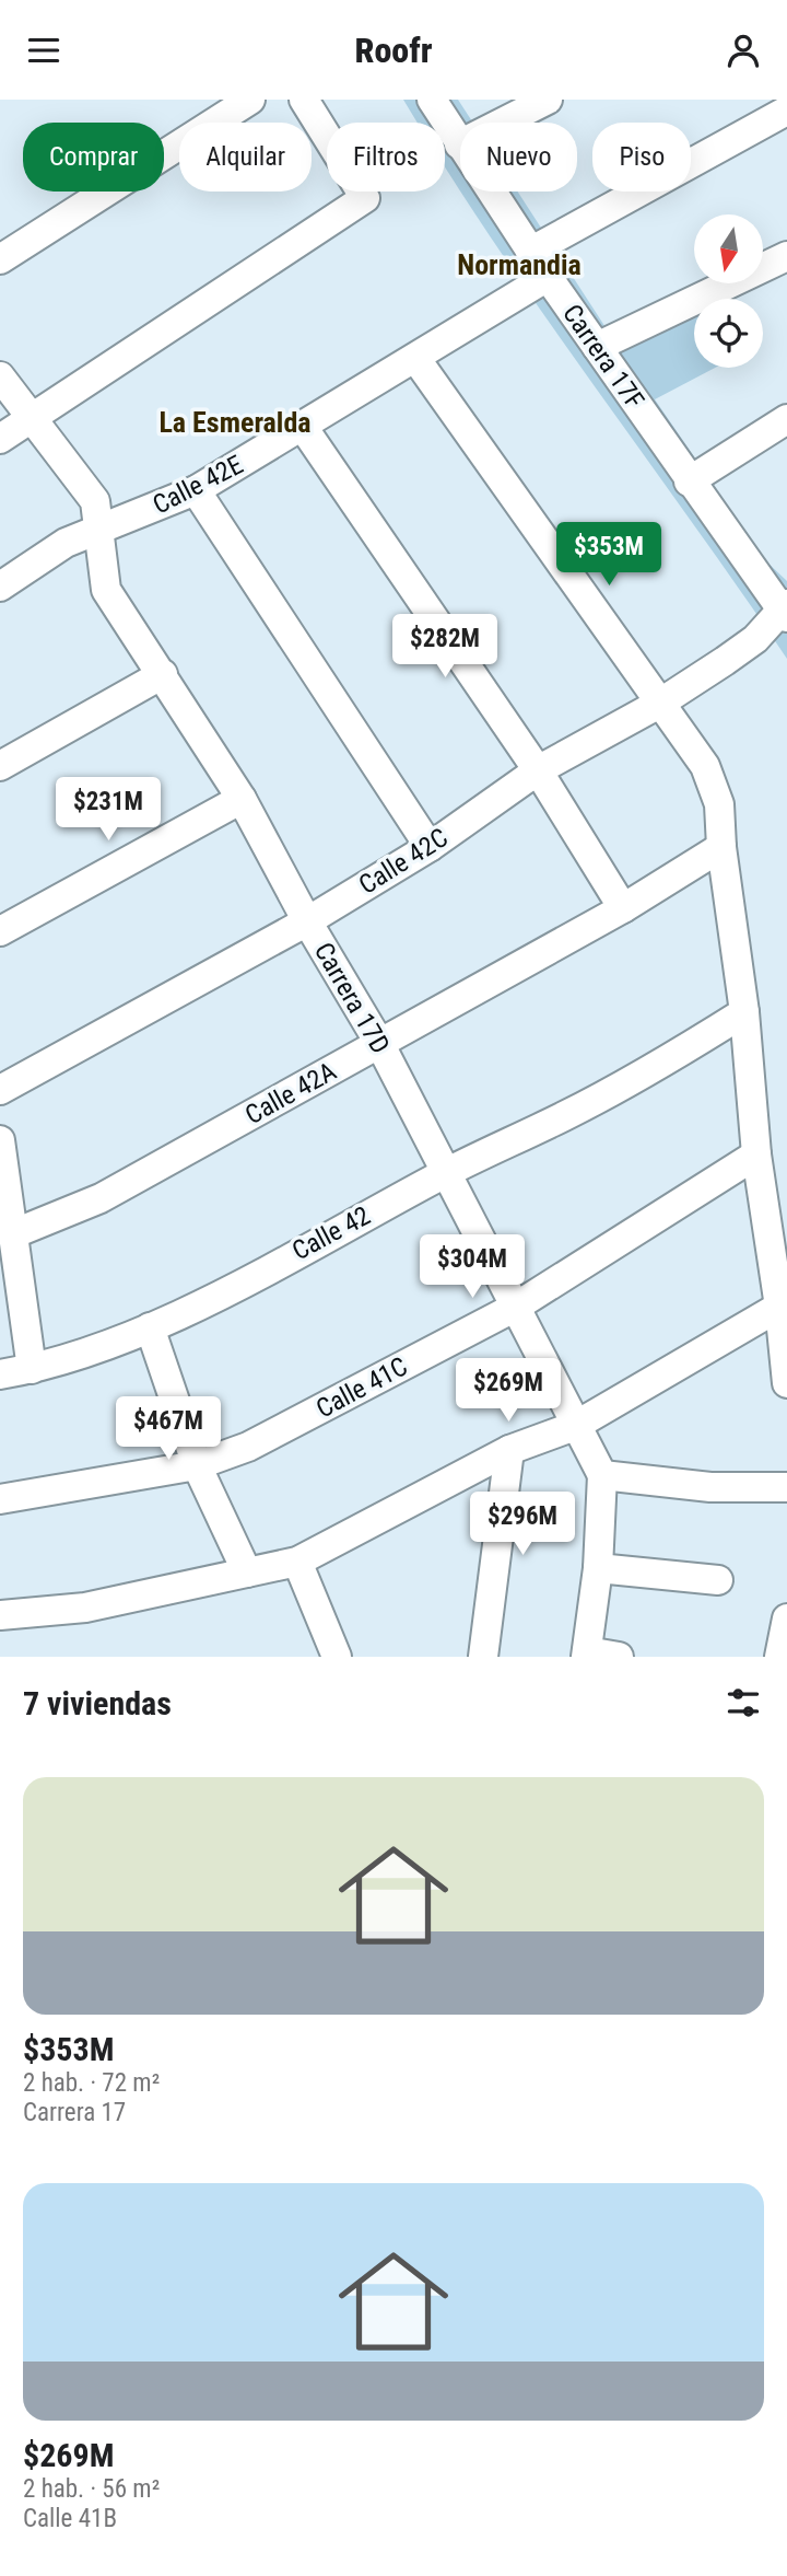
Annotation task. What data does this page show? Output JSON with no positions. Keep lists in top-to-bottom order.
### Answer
{
  "streets": {
    "street": [
      "Carrera 17F",
      "Calle 42E",
      "Calle 42C",
      "Carrera 17D",
      "Calle 42A",
      "Calle 42",
      "Calle 41C"
    ]
  },
  "crossings": [
    ["Carrera 17F", "Calle 42E"],
    ["Carrera 17F", "Calle 42C"],
    ["Calle 42E", "Carrera 17D"],
    ["Calle 42C", "Carrera 17D"],
    ["Carrera 17D", "Calle 42A"],
    ["Carrera 17D", "Calle 42"],
    ["Carrera 17D", "Calle 41C"]
  ],
  "districts": ["Normandia", "La Esmeralda"],
  "north": "bottom",
  "page": {
    "header": "Roofr",
    "chip": [
      "Comprar",
      "Alquilar",
      "Filtros",
      "Nuevo",
      "Piso"
    ],
    "price": [
      "$353M",
      "$282M",
      "$231M",
      "$304M",
      "$269M",
      "$467M",
      "$296M"
    ],
    "heading": "7 viviendas",
    "list": [
      {
        "name": "$353M",
        "note": "2 hab. · 72 m² · Carrera 17"
      },
      {
        "name": "$269M",
        "note": "2 hab. · 56 m² · Calle 41B"
      }
    ]
  }
}
